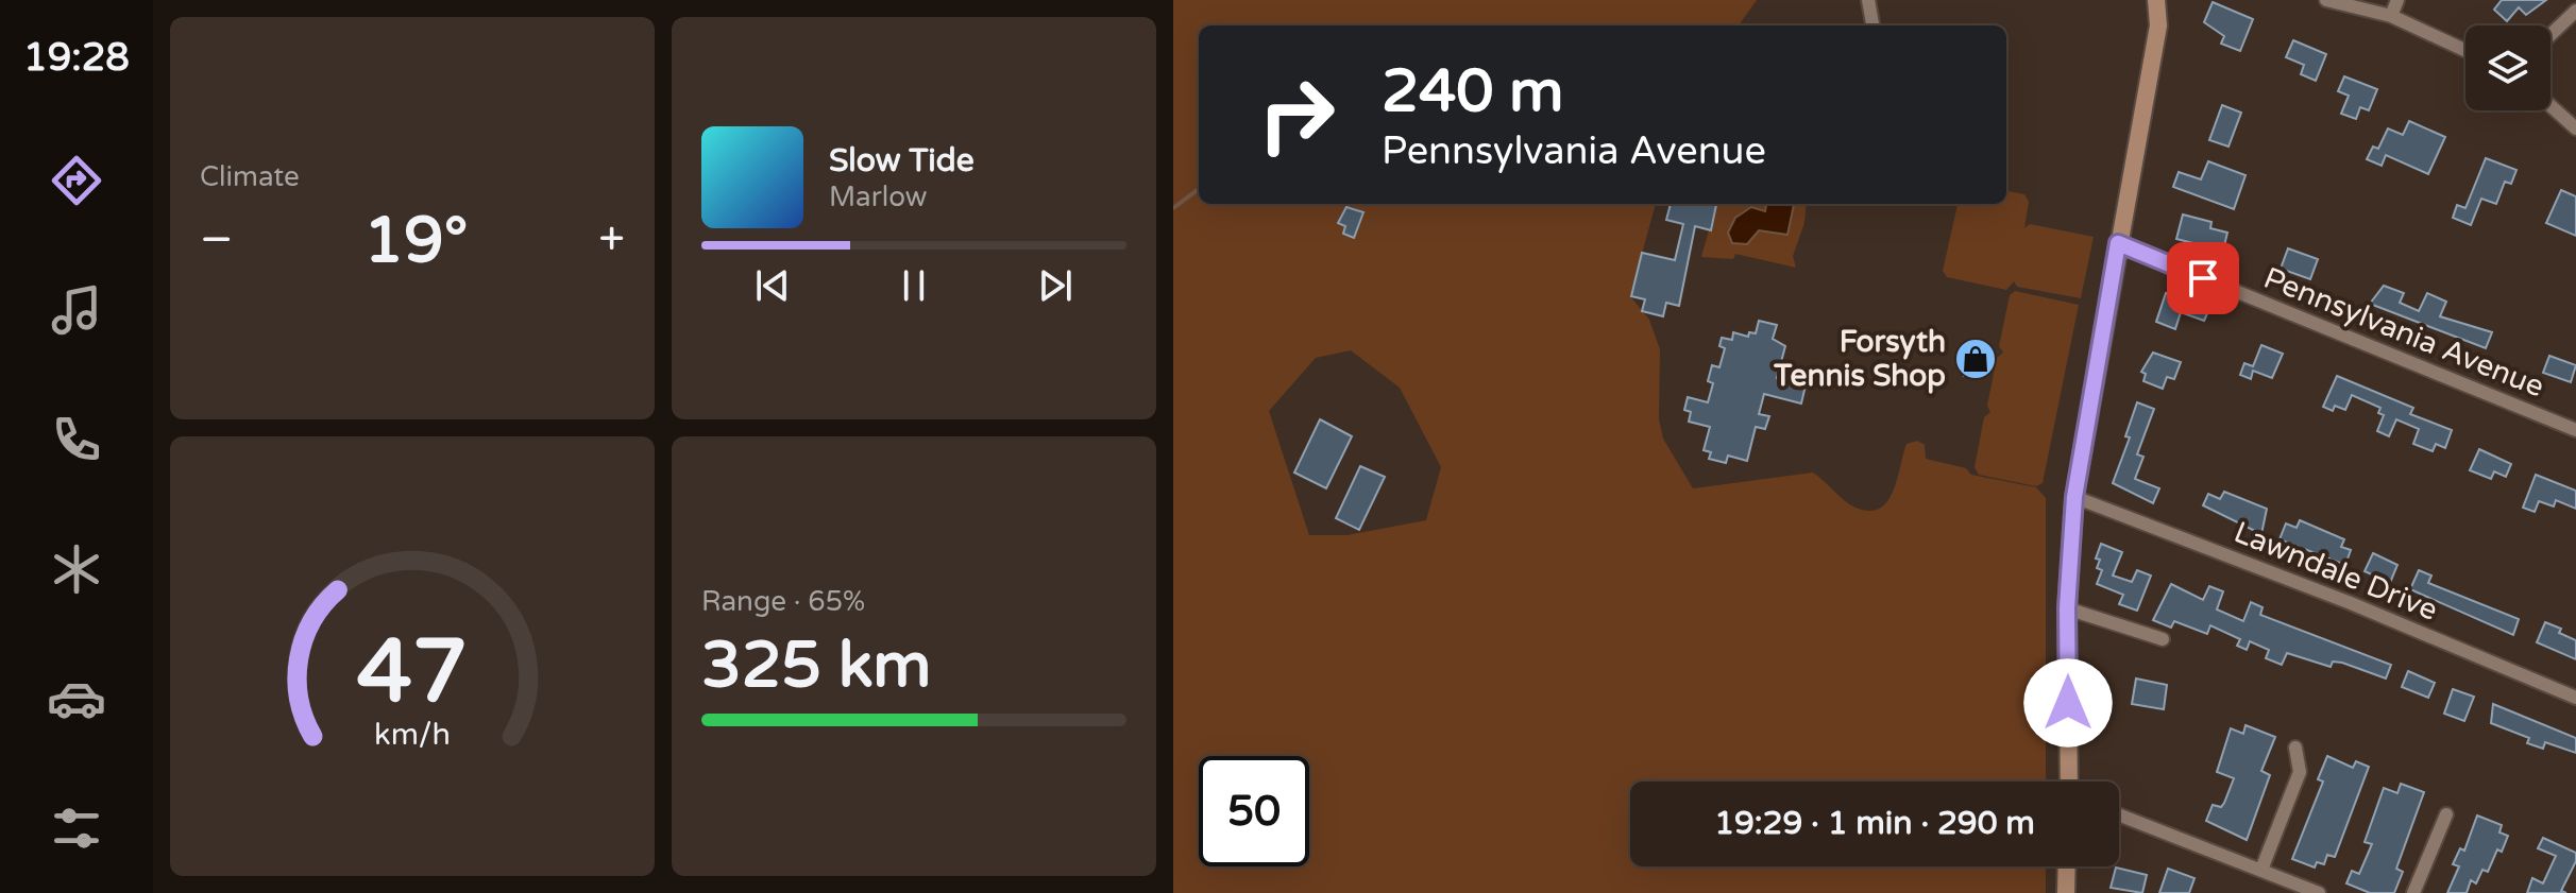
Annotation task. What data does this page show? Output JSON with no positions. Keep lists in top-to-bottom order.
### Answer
{
  "streets": {
    "street": ["Pennsylvania Avenue", "Lawndale Drive"]
  },
  "places": {
    "shop": ["Forsyth Tennis Shop"]
  },
  "page": {
    "tabs": "19:28",
    "tile": [
      "Climate",
      ["Range · 65%", "325 km"]
    ],
    "turn": ["240 m", "Pennsylvania Avenue"],
    "song": ["Slow Tide", "Marlow"],
    "heat": ["−", "19°", "+"],
    "limit": "50",
    "trip": "19:29 · 1 min · 290 m",
    "gauge": ["47", "km/h"]
  }
}
